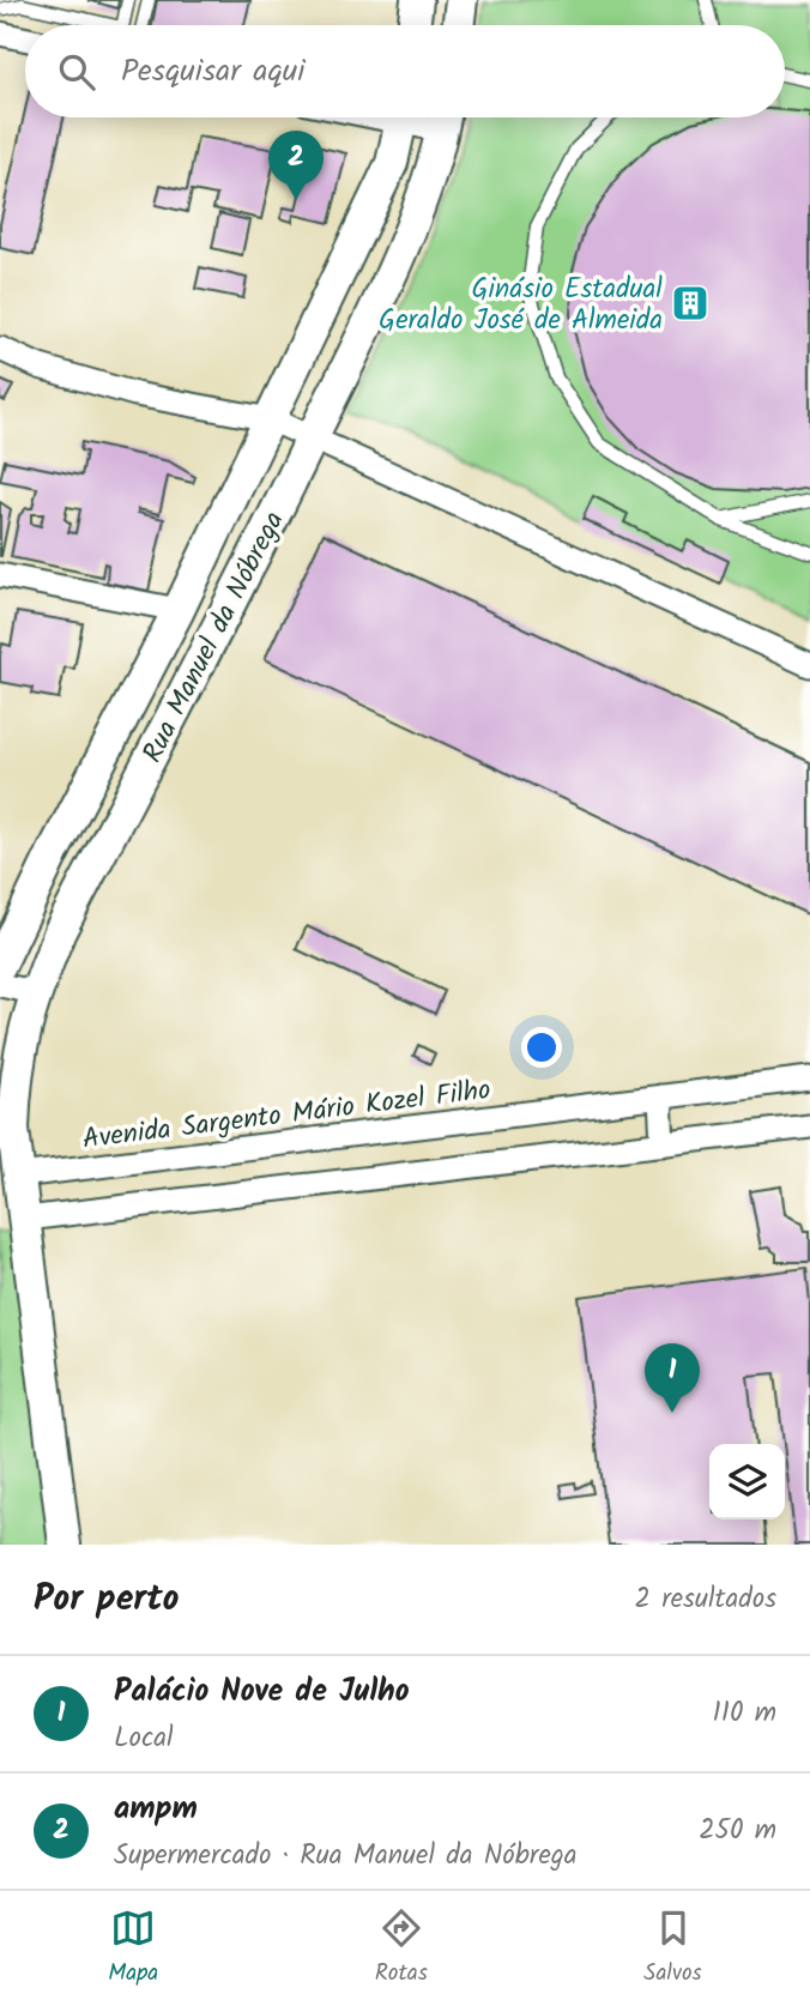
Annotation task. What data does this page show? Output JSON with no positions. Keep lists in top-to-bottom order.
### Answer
{
  "streets": {
    "street": ["Rua Manuel da Nóbrega", "Avenida Sargento Mário Kozel Filho"]
  },
  "crossings": [
    ["Rua Manuel da Nóbrega", "Avenida Sargento Mário Kozel Filho"]
  ],
  "places": {
    "building": ["Ginásio Estadual Geraldo José de Almeida"]
  },
  "page": {
    "search": "Pesquisar aqui",
    "pins": ["2", "1"],
    "heading": ["Por perto", "2 resultados"],
    "list": [
      {
        "mark": "1",
        "name": "Palácio Nove de Julho",
        "note": "Local",
        "value": "110 m"
      },
      {
        "mark": "2",
        "name": "ampm",
        "note": "Supermercado · Rua Manuel da Nóbrega",
        "value": "250 m"
      }
    ],
    "nav": ["Mapa", "Rotas", "Salvos"]
  }
}
